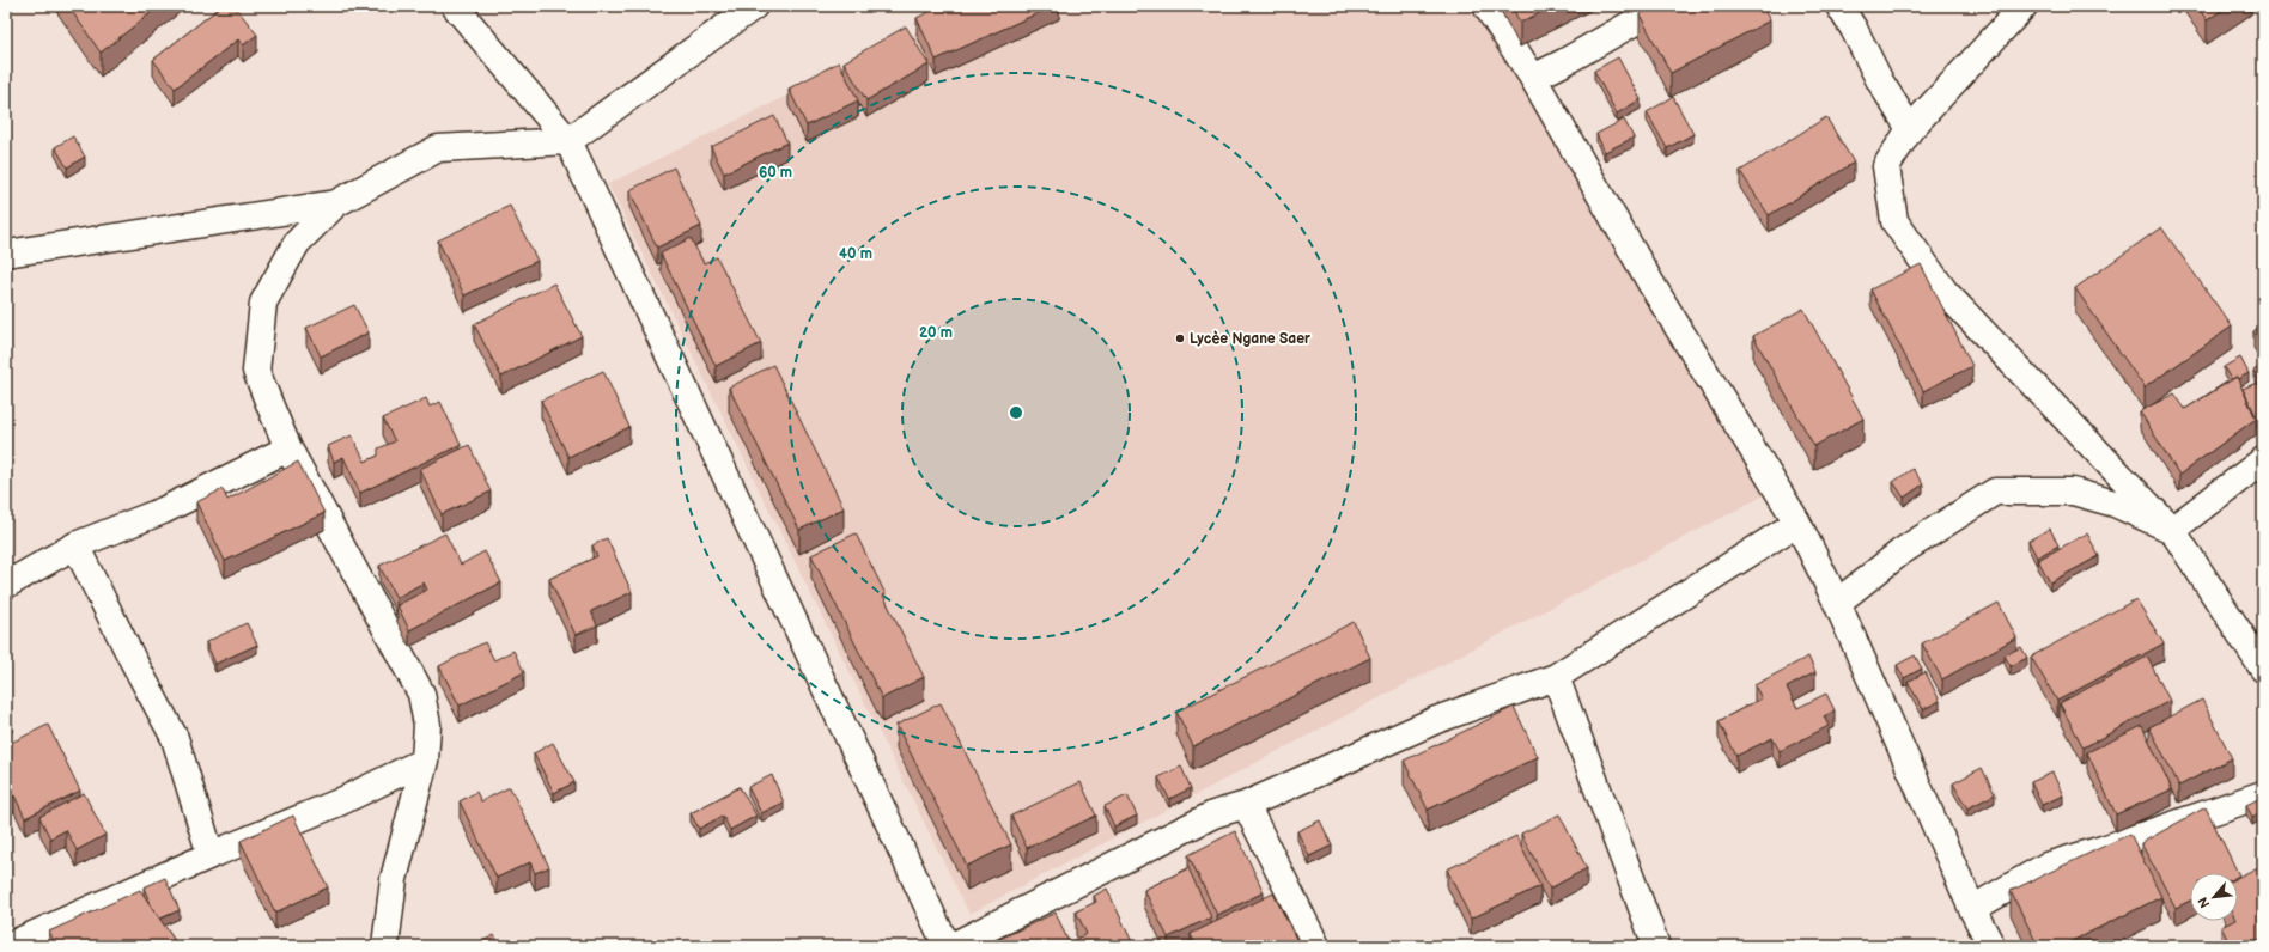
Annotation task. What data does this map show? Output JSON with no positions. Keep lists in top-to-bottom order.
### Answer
{
  "places": ["Lycèe Ngane Saer"],
  "north": "bottom left",
  "rings": ["60 m", "40 m", "20 m"]
}
